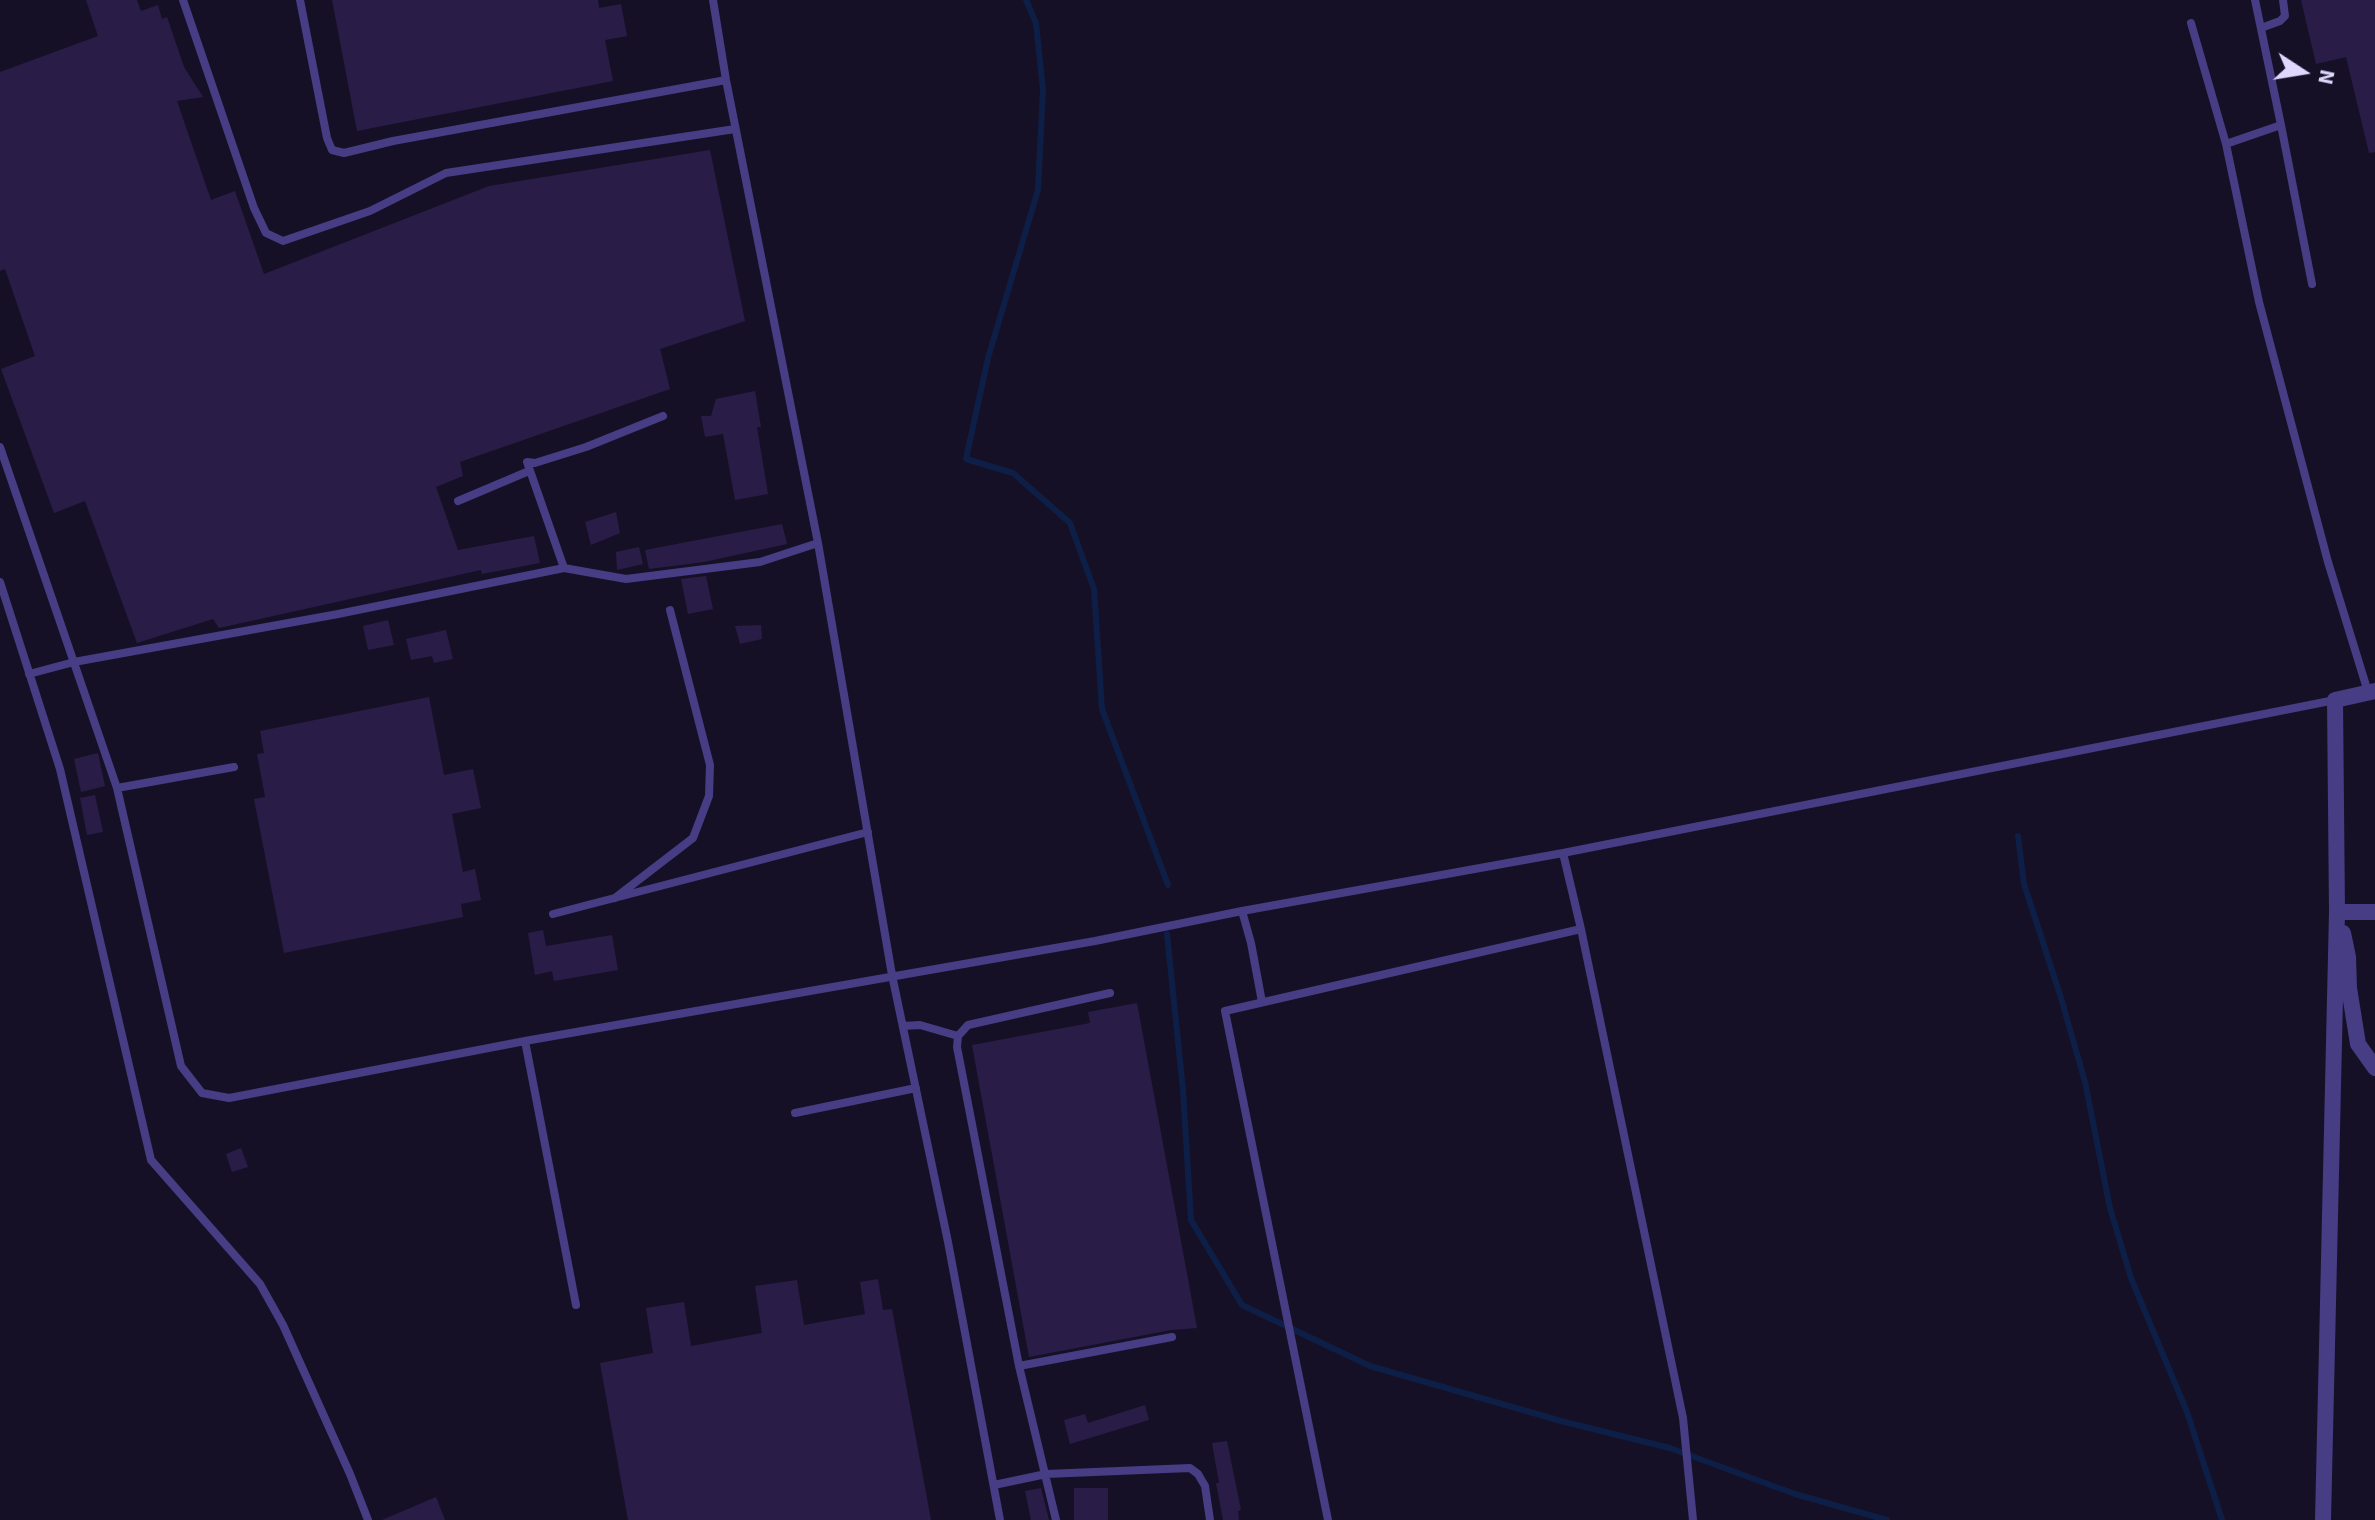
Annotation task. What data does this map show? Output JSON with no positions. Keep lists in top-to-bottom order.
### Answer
{
  "north": "right"
}
